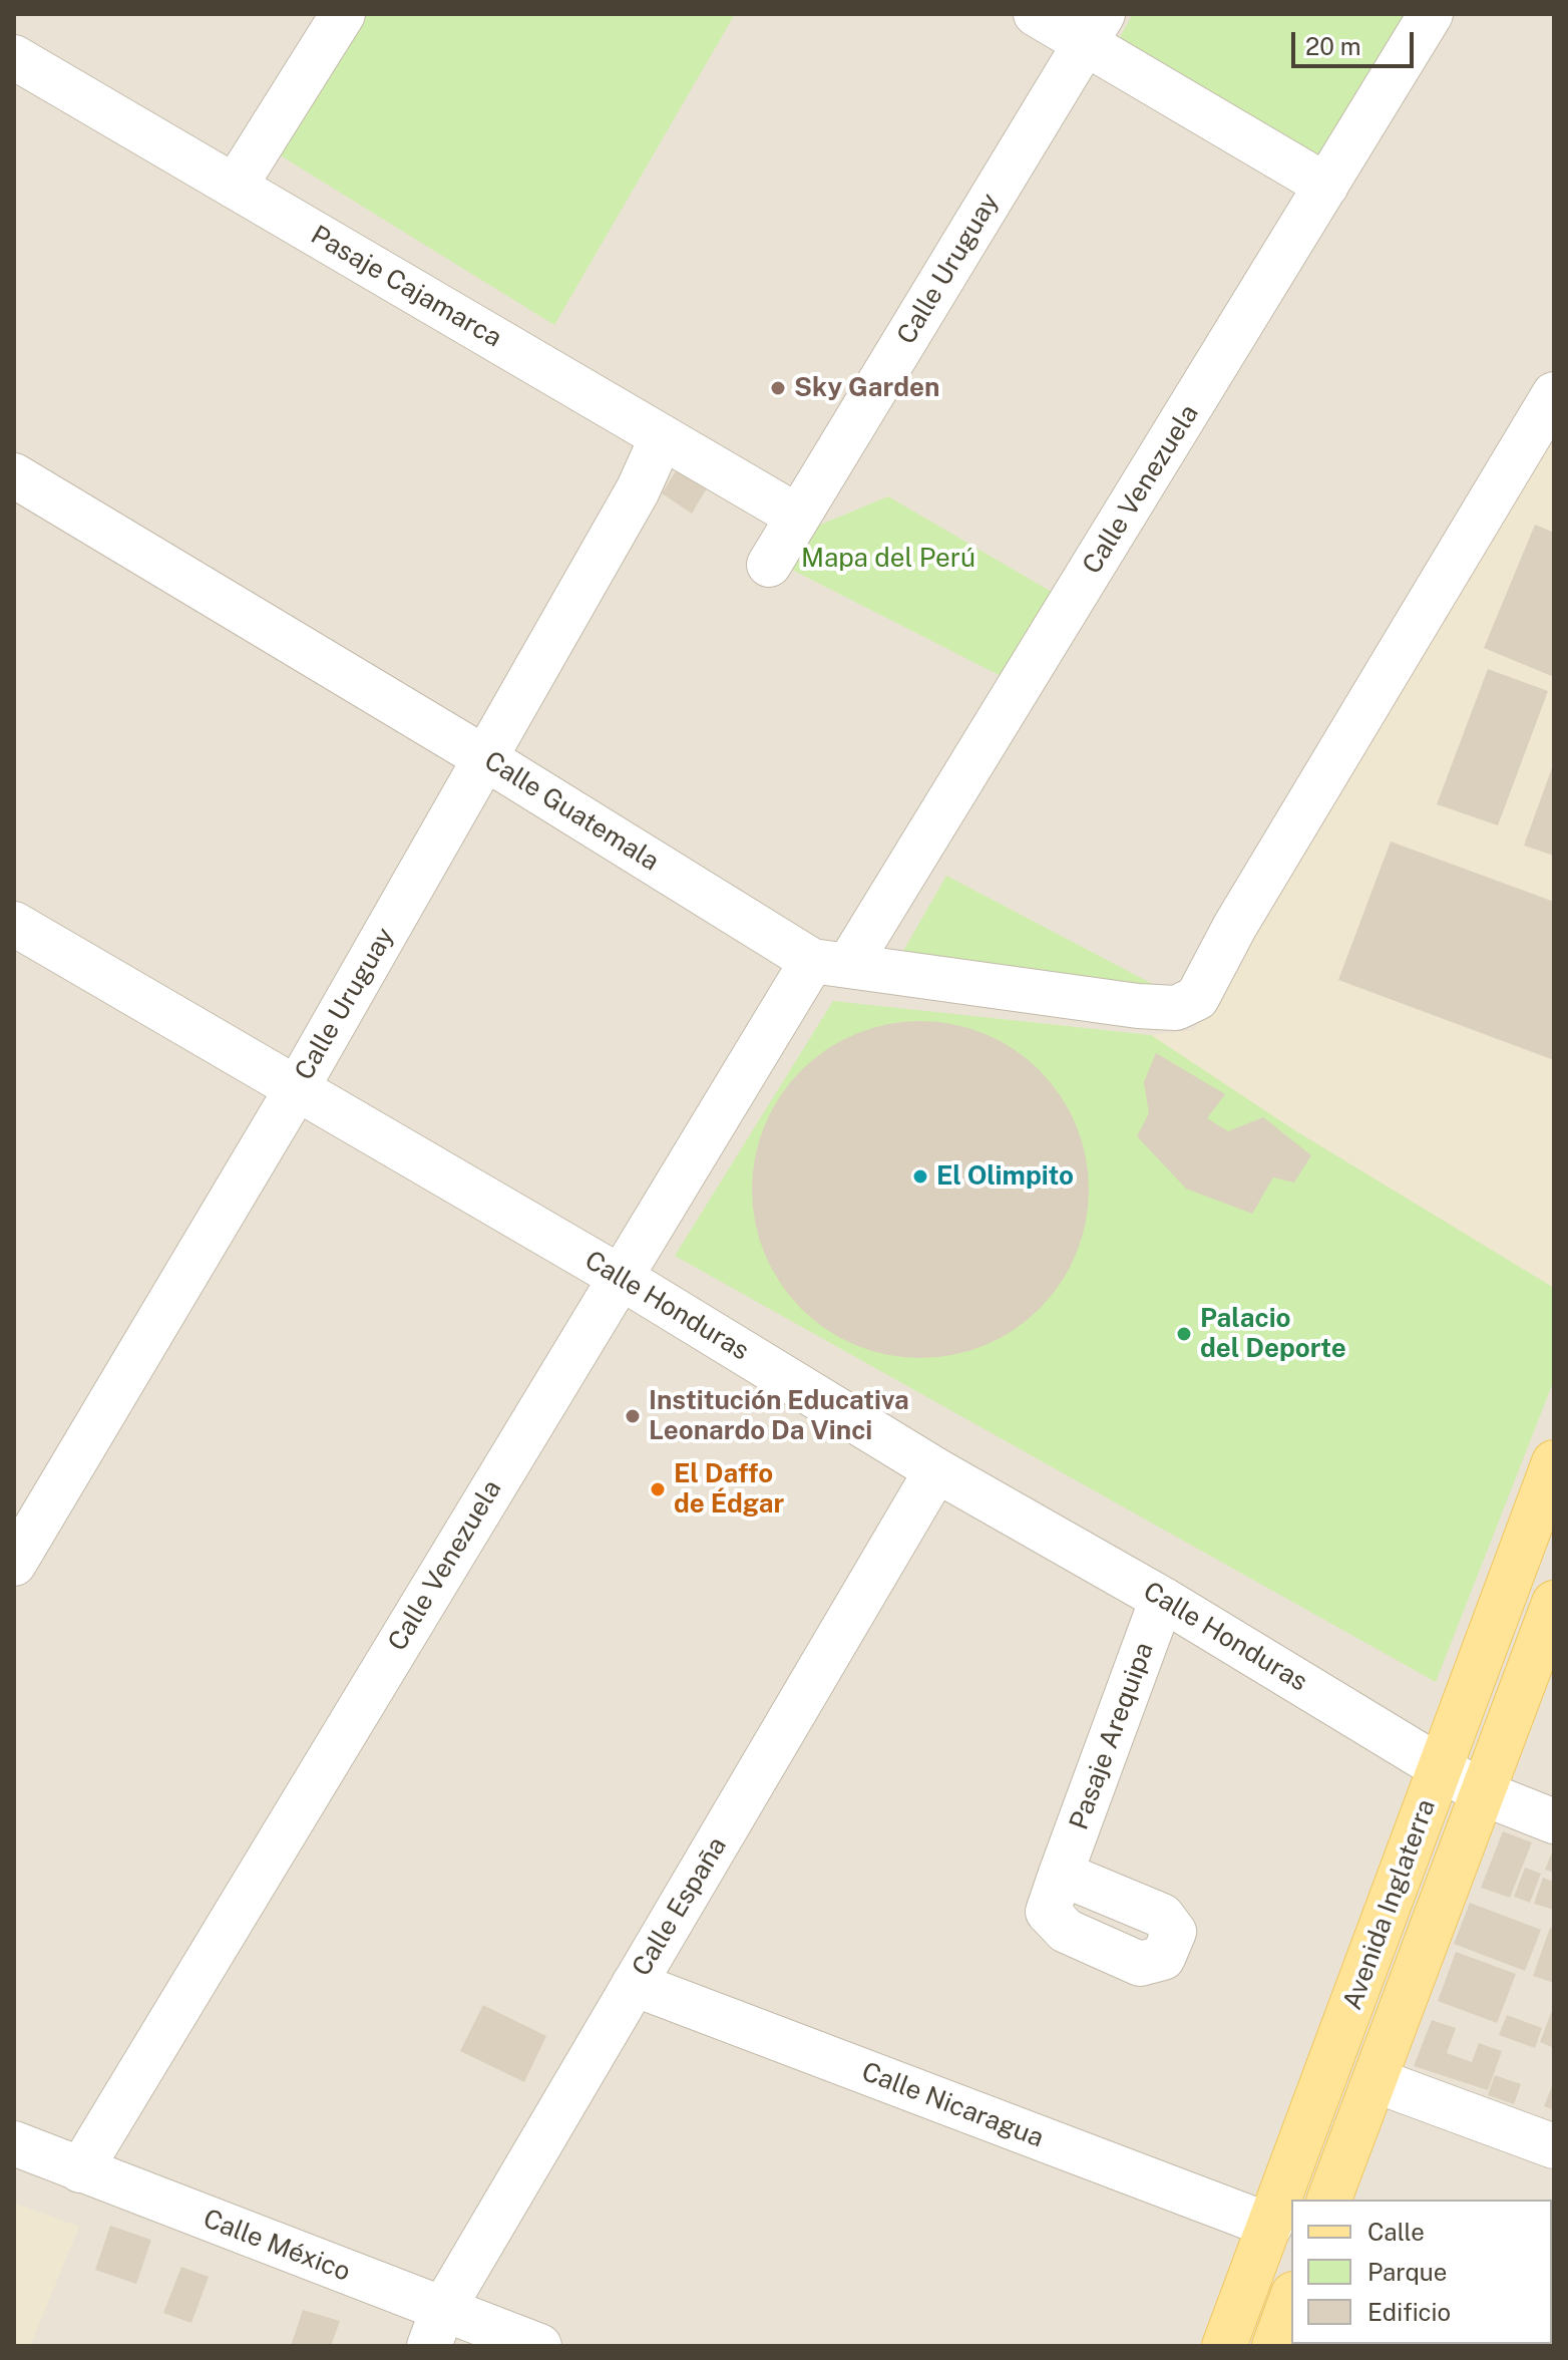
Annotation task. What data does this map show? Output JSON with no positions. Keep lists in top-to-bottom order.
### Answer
{
  "streets": {
    "main road": ["Avenida Inglaterra"],
    "street": [
      "Calle Uruguay",
      "Pasaje Cajamarca",
      "Calle Venezuela",
      "Calle Guatemala",
      "Calle Honduras",
      "Pasaje Arequipa",
      "Calle España",
      "Calle Nicaragua",
      "Calle México"
    ]
  },
  "crossings": [
    ["Calle Uruguay", "Pasaje Cajamarca"],
    ["Calle Uruguay", "Calle Guatemala"],
    ["Calle Uruguay", "Calle Honduras"],
    ["Calle Venezuela", "Calle Guatemala"],
    ["Calle Venezuela", "Calle Honduras"],
    ["Calle Venezuela", "Calle México"],
    ["Calle Honduras", "Pasaje Arequipa"],
    ["Calle Honduras", "Avenida Inglaterra"],
    ["Calle Honduras", "Calle España"],
    ["Avenida Inglaterra", "Calle Nicaragua"],
    ["Calle España", "Calle Nicaragua"],
    ["Calle España", "Calle México"]
  ],
  "parks": ["Mapa del Perú"],
  "places": [
    "Sky Garden",
    "El Olimpito",
    "Palacio del Deporte",
    "Institución Educativa Leonardo Da Vinci",
    "El Daffo de Édgar"
  ],
  "legend": ["Calle", "Parque", "Edificio"],
  "scale_bar": "20 m"
}
